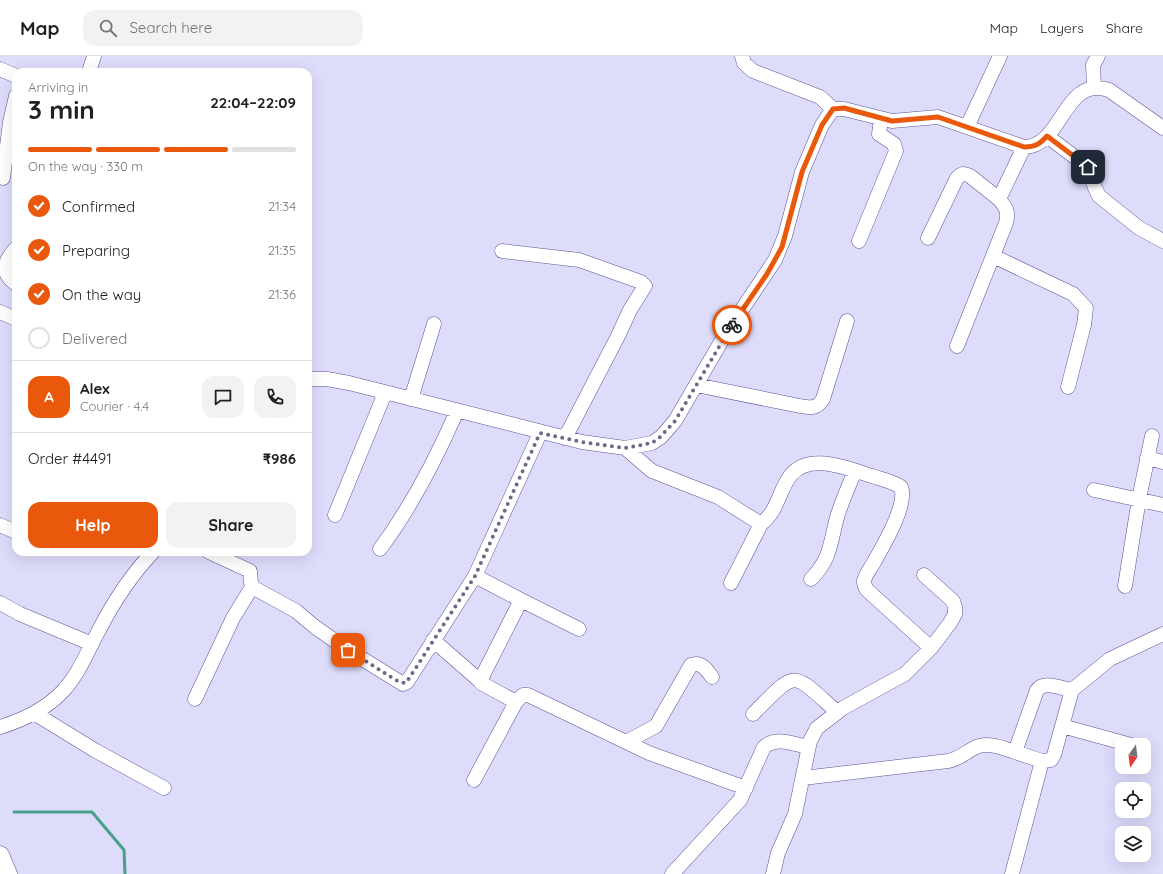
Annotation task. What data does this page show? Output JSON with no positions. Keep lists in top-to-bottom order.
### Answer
{
  "north": "bottom",
  "page": {
    "header": "Map",
    "search": "Search here",
    "nav": ["Map", "Layers", "Share"],
    "heading": ["3 min", "Arriving in", "22:04–22:09"],
    "panel": [
      "Alex",
      "Courier · 4.4",
      "Order #4491",
      "₹986"
    ],
    "bar": "On the way · 330 m",
    "list": [
      ["Confirmed", "21:34"],
      ["Preparing", "21:35"],
      ["On the way", "21:36"],
      "Delivered"
    ],
    "round": "A",
    "buttons": ["Help", "Share"]
  }
}
